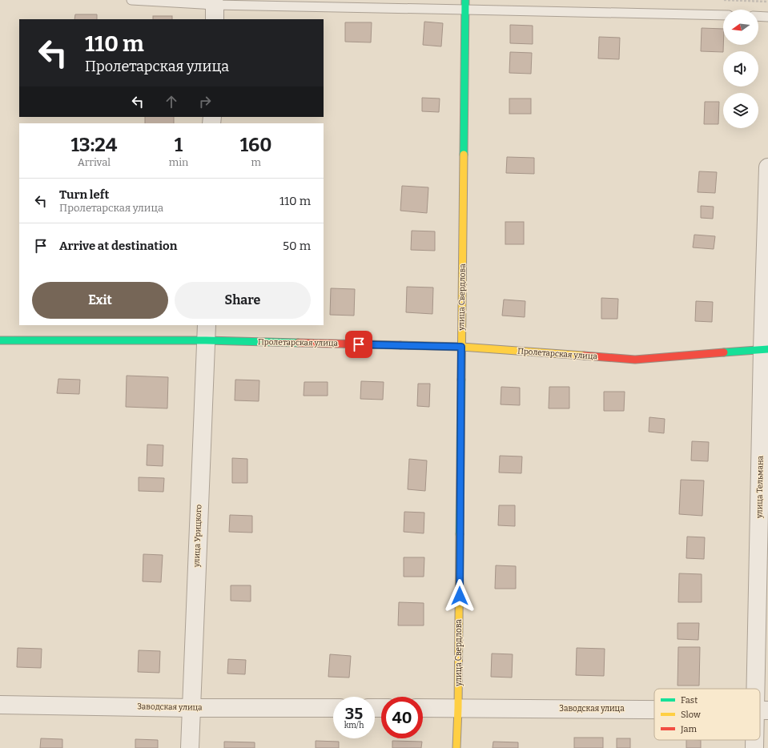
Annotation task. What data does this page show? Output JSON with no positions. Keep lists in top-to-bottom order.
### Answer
{
  "streets": {
    "street": [
      "улица Свердлова",
      "Пролетарская улица",
      "улица Тельмана",
      "улица Урицкого",
      "Заводская улица"
    ]
  },
  "crossings": [
    ["улица Свердлова", "Пролетарская улица"],
    ["улица Свердлова", "Заводская улица"],
    ["Пролетарская улица", "улица Тельмана"],
    ["Пролетарская улица", "улица Урицкого"],
    ["улица Урицкого", "Заводская улица"]
  ],
  "legend": ["Fast", "Slow", "Jam"],
  "north": "left",
  "page": {
    "turn": ["110 m", "Пролетарская улица"],
    "eta": [
      "13:24",
      "Arrival",
      "1",
      "min",
      "160",
      "m"
    ],
    "list": [
      {
        "name": "Turn left",
        "note": "Пролетарская улица",
        "value": "110 m"
      },
      {
        "name": "Arrive at destination",
        "value": "50 m"
      }
    ],
    "buttons": ["Exit", "Share"],
    "speed": "35 km/h",
    "limit": "40"
  }
}
